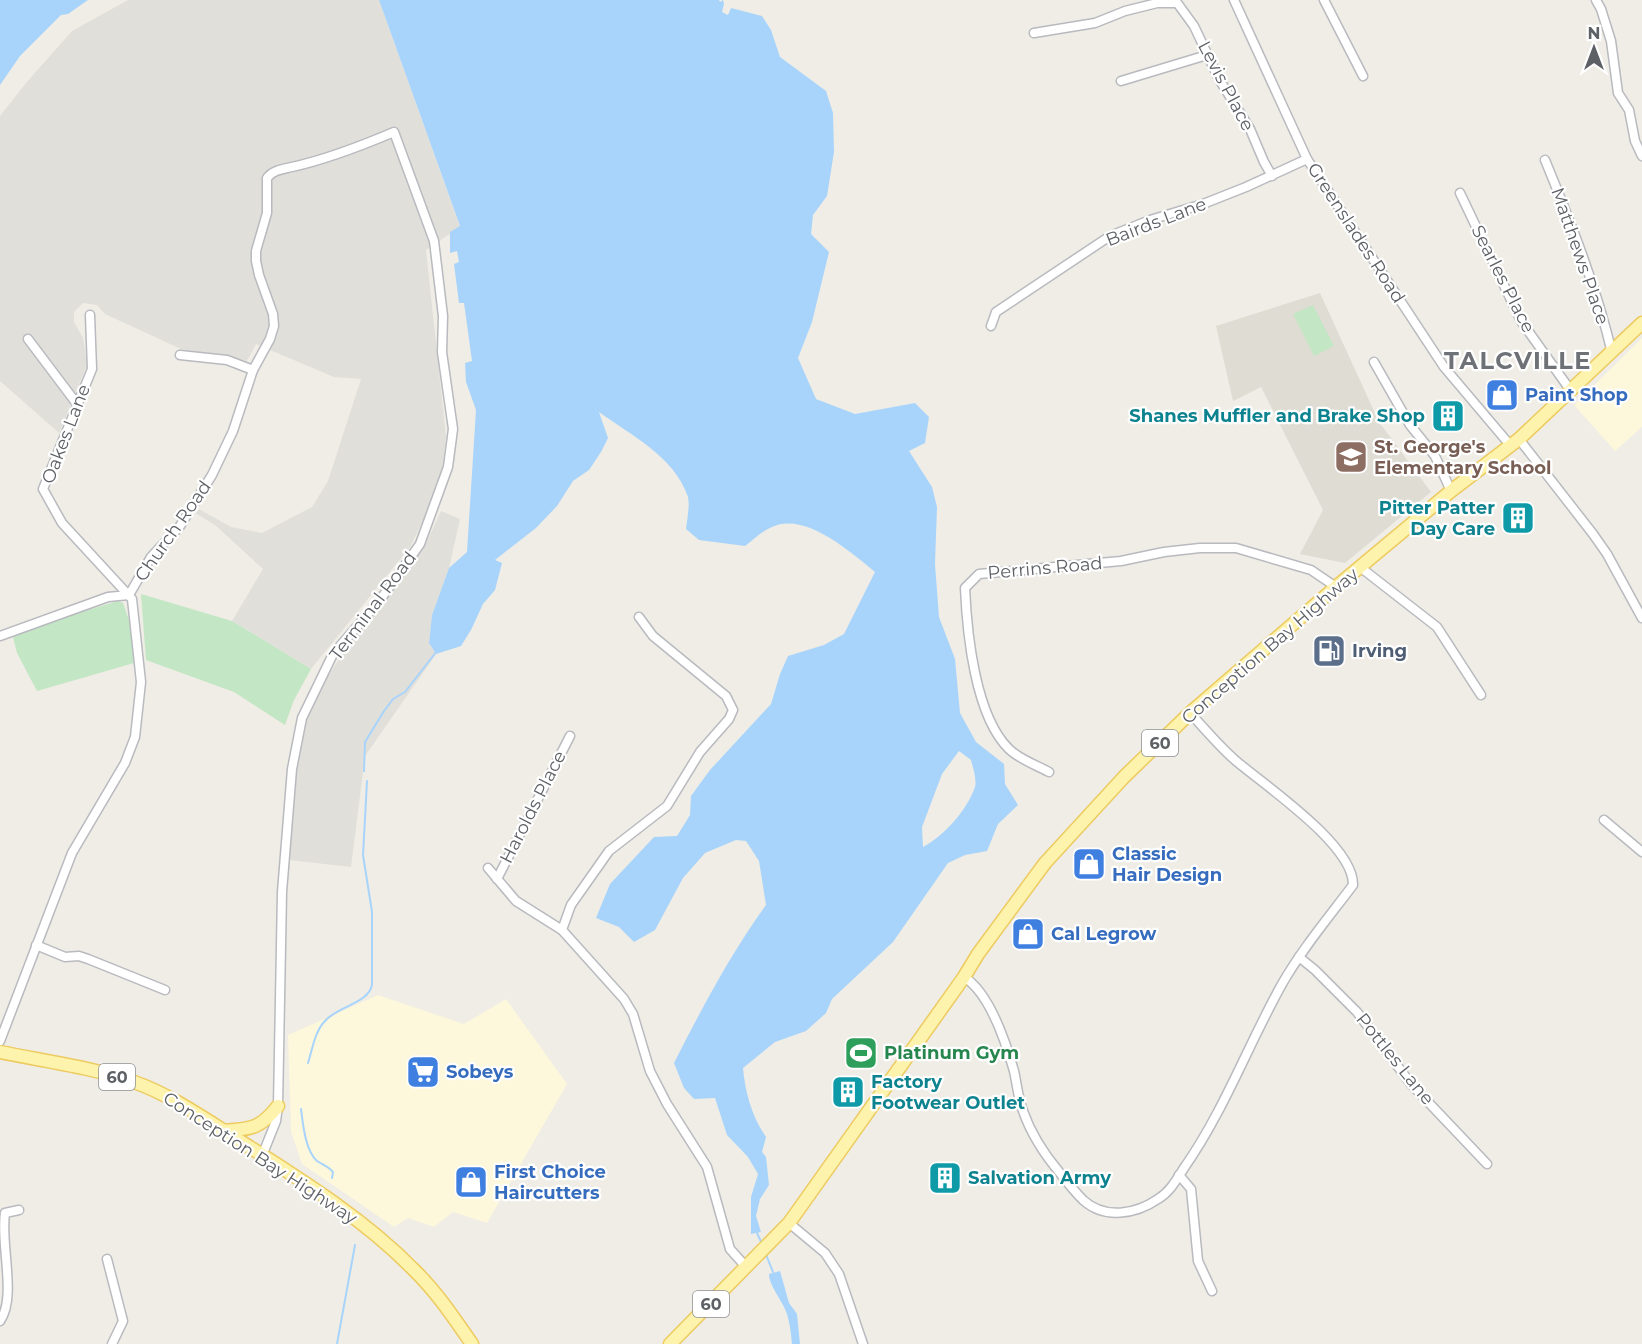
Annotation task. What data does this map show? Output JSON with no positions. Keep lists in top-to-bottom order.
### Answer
{
  "streets": {
    "main road": ["Conception Bay Highway", "60"],
    "street": [
      "Levis Place",
      "Bairds Lane",
      "Greenslades Road",
      "Matthews Place",
      "Searles Place",
      "Oakes Lane",
      "Church Road",
      "Perrins Road",
      "Terminal Road",
      "Harolds Place",
      "Pottles Lane"
    ]
  },
  "crossings": [
    ["Levis Place", "Bairds Lane"],
    ["Bairds Lane", "Greenslades Road"],
    ["Greenslades Road", "Conception Bay Highway"],
    ["Matthews Place", "Conception Bay Highway"],
    ["Searles Place", "Conception Bay Highway"],
    ["Oakes Lane", "Church Road"],
    ["Church Road", "Terminal Road"],
    ["Perrins Road", "Conception Bay Highway"],
    ["Terminal Road", "Conception Bay Highway"]
  ],
  "districts": ["TALCVILLE"],
  "places": {
    "shop": [
      "Paint Shop",
      "Classic Hair Design",
      "Cal Legrow",
      "First Choice Haircutters"
    ],
    "building": [
      "Shanes Muffler and Brake Shop",
      "Pitter Patter Day Care",
      "Factory Footwear Outlet",
      "Salvation Army"
    ],
    "school or university": ["St. George's Elementary School"],
    "fuel station": ["Irving"],
    "sports": ["Platinum Gym"],
    "supermarket": ["Sobeys"]
  },
  "north": "top"
}
